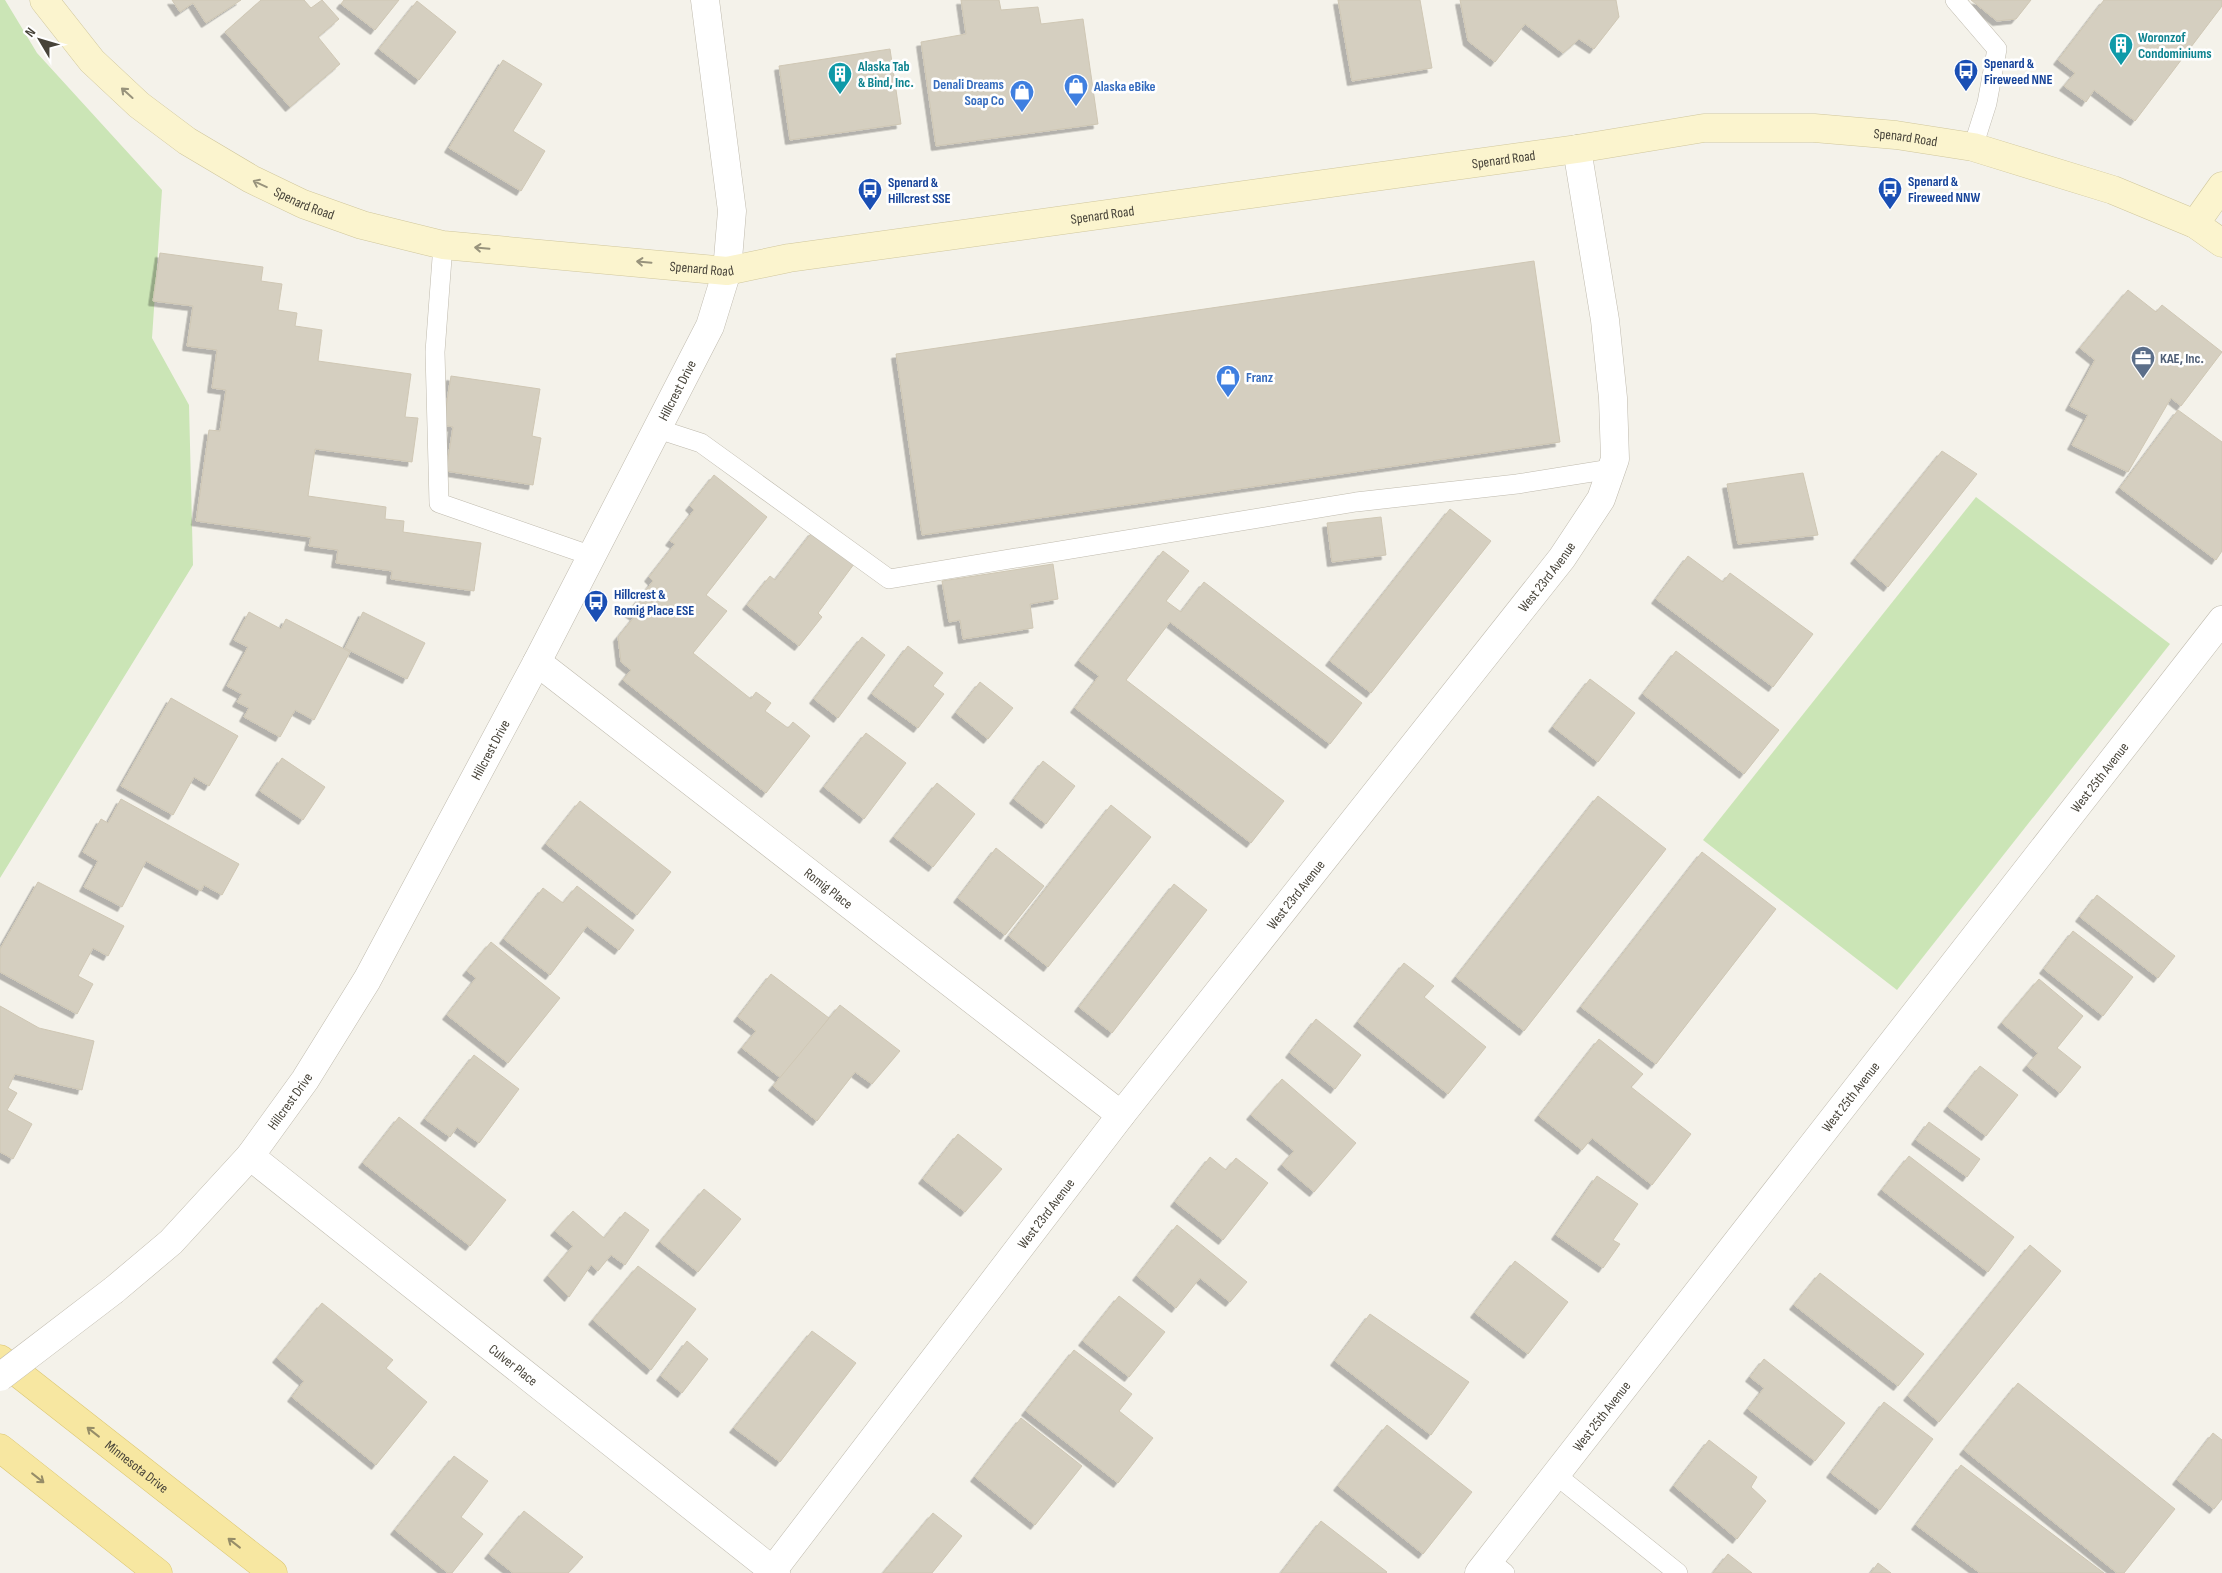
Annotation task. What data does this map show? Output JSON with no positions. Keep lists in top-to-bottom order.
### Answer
{
  "streets": {
    "main road": ["Spenard Road", "Minnesota Drive"],
    "street": [
      "Hillcrest Drive",
      "West 23rd Avenue",
      "West 25th Avenue",
      "Romig Place",
      "Culver Place"
    ]
  },
  "crossings": [
    ["Spenard Road", "Hillcrest Drive"],
    ["Spenard Road", "West 23rd Avenue"],
    ["Hillcrest Drive", "Romig Place"],
    ["Hillcrest Drive", "Culver Place"],
    ["West 23rd Avenue", "Romig Place"],
    ["West 23rd Avenue", "Culver Place"]
  ],
  "places": {
    "building": ["Woronzof Condominiums", "Alaska Tab & Bind, Inc."],
    "bus stop": [
      "Spenard & Fireweed NNE",
      "Spenard & Fireweed NNW",
      "Spenard & Hillcrest SSE",
      "Hillcrest & Romig Place ESE"
    ],
    "shop": ["Alaska eBike", "Denali Dreams Soap Co", "Franz"],
    "office": ["KAE, Inc."]
  },
  "north": "top left"
}
